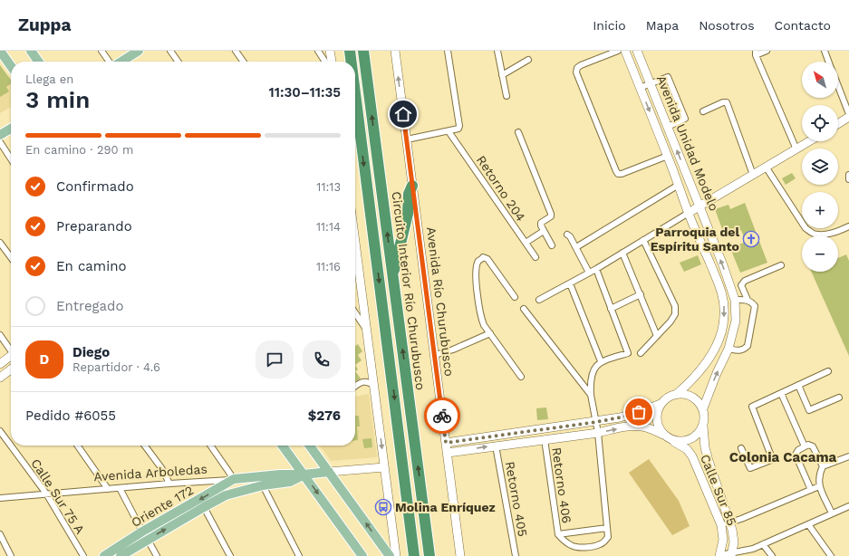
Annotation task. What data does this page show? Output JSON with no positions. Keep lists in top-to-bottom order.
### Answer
{
  "streets": {
    "highway": ["Circuito Interior Río Churubusco"],
    "main road": ["Avenida Arboledas", "Oriente 172"],
    "street": [
      "Avenida Unidad Modelo",
      "Retorno 204",
      "Avenida Río Churubusco",
      "Retorno 406",
      "Calle Sur 85",
      "Calle Sur 75 A",
      "Retorno 405"
    ]
  },
  "crossings": [
    ["Avenida Unidad Modelo", "Calle Sur 85"],
    ["Avenida Arboledas", "Calle Sur 75 A"],
    ["Avenida Arboledas", "Oriente 172"]
  ],
  "districts": ["Colonia Cacama"],
  "places": {
    "church": ["Parroquia del Espíritu Santo"],
    "bus stop": ["Molina Enríquez"]
  },
  "north": "top left",
  "page": {
    "header": "Zuppa",
    "nav": [
      "Inicio",
      "Mapa",
      "Nosotros",
      "Contacto"
    ],
    "map_buttons": ["+", "−"],
    "heading": ["3 min", "Llega en", "11:30–11:35"],
    "panel": [
      "Diego",
      "Repartidor · 4.6",
      "Pedido #6055",
      "$276"
    ],
    "bar": "En camino · 290 m",
    "list": [
      ["Confirmado", "11:13"],
      ["Preparando", "11:14"],
      ["En camino", "11:16"],
      "Entregado"
    ],
    "round": "D"
  }
}
